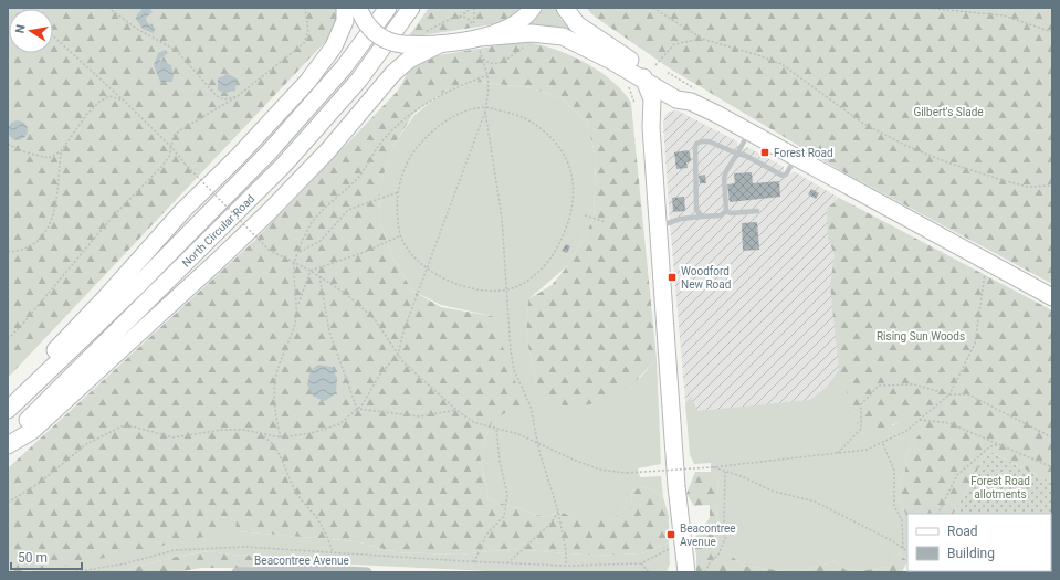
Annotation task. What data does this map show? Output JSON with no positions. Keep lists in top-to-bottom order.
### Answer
{
  "streets": {
    "main road": ["North Circular Road"],
    "street": ["Beacontree Avenue"]
  },
  "parks": ["Gilbert's Slade", "Rising Sun Woods", "Forest Road allotments"],
  "places": {
    "transit": ["Forest Road", "Woodford New Road", "Beacontree Avenue"]
  },
  "legend": ["Road", "Building"],
  "scale_bar": "50 m",
  "north": "left"
}
